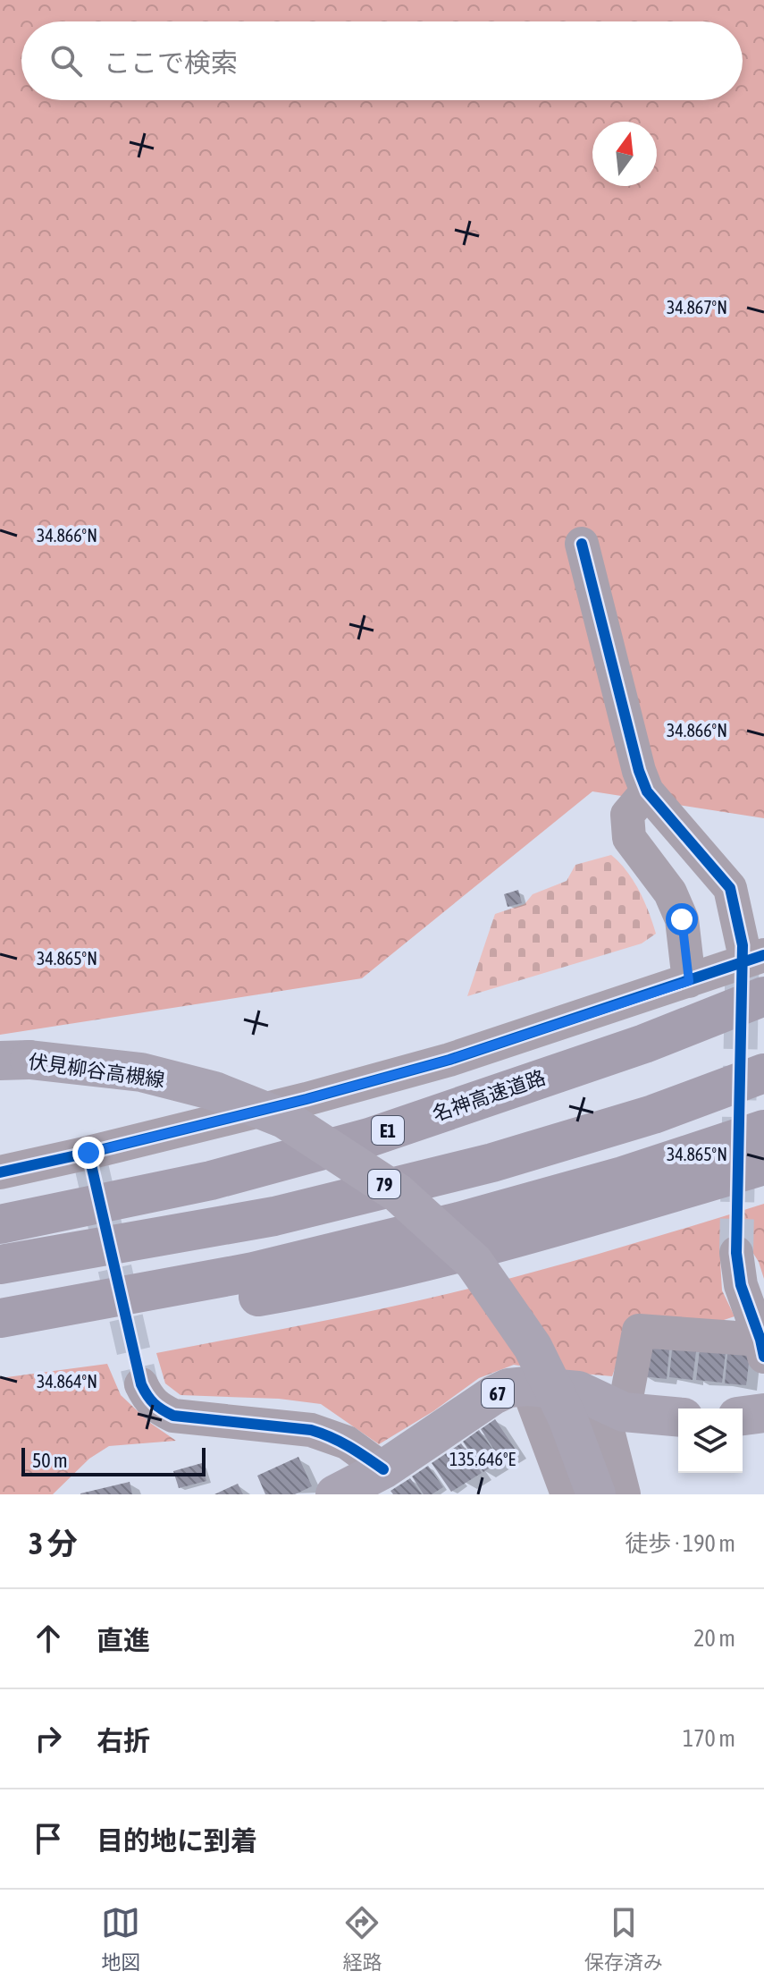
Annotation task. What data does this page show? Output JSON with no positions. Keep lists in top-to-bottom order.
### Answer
{
  "streets": {
    "highway": ["名神高速道路", "E1"],
    "main road": ["伏見柳谷高槻線", "79", "67"]
  },
  "scale_bar": "50 m",
  "north": "top",
  "page": {
    "search": "ここで検索",
    "scale": "50 m",
    "heading": ["3 分", "徒歩 · 190 m"],
    "list": [
      ["直進", "20 m"],
      ["右折", "170 m"],
      "目的地に到着"
    ],
    "nav": ["地図", "経路", "保存済み"]
  },
  "coordinates": [
    "34.867°N",
    "34.866°N",
    "34.865°N",
    "34.864°N",
    "135.646°E"
  ]
}
